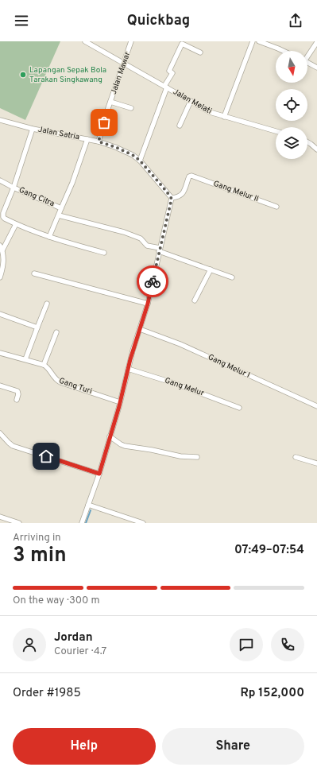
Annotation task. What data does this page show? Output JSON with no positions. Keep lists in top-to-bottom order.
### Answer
{
  "streets": {
    "street": [
      "Jalan Mawar",
      "Jalan Melati",
      "Jalan Satria",
      "Gang Melur II",
      "Gang Citra",
      "Gang Melur I",
      "Gang Turi",
      "Gang Melur"
    ]
  },
  "crossings": [
    ["Jalan Mawar", "Jalan Melati"],
    ["Jalan Mawar", "Jalan Satria"],
    ["Jalan Satria", "Gang Melur II"]
  ],
  "places": ["Lapangan Sepak Bola Tarakan Singkawang"],
  "north": "bottom",
  "page": {
    "header": "Quickbag",
    "heading": ["3 min", "Arriving in", "07:49–07:54"],
    "panel": [
      "Jordan",
      "Courier · 4.7",
      "Order #1985",
      "Rp 152,000"
    ],
    "bar": "On the way · 300 m",
    "buttons": ["Help", "Share"]
  }
}
